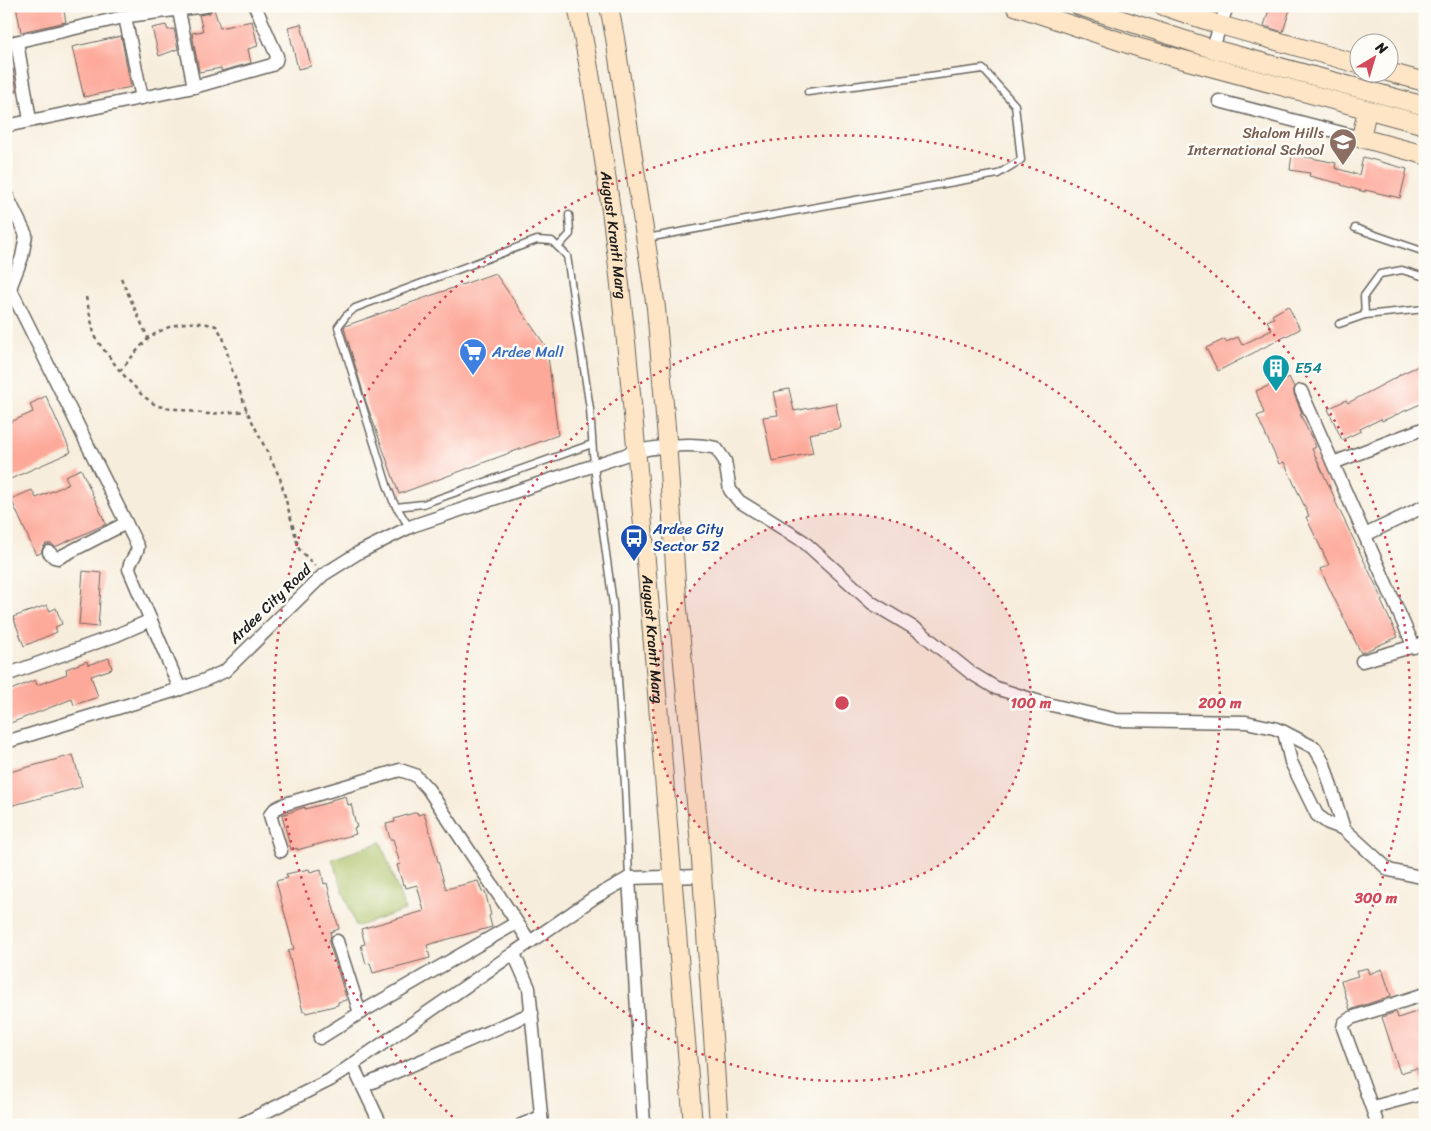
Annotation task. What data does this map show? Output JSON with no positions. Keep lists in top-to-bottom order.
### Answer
{
  "streets": {
    "main road": ["August Kranti Marg"],
    "street": ["Ardee City Road"]
  },
  "crossings": [
    ["August Kranti Marg", "Ardee City Road"]
  ],
  "places": {
    "school or university": ["Shalom Hills International School"],
    "supermarket": ["Ardee Mall"],
    "building": ["E54"],
    "bus stop": ["Ardee City Sector 52"]
  },
  "north": "top right",
  "rings": ["100 m", "200 m", "300 m"]
}
